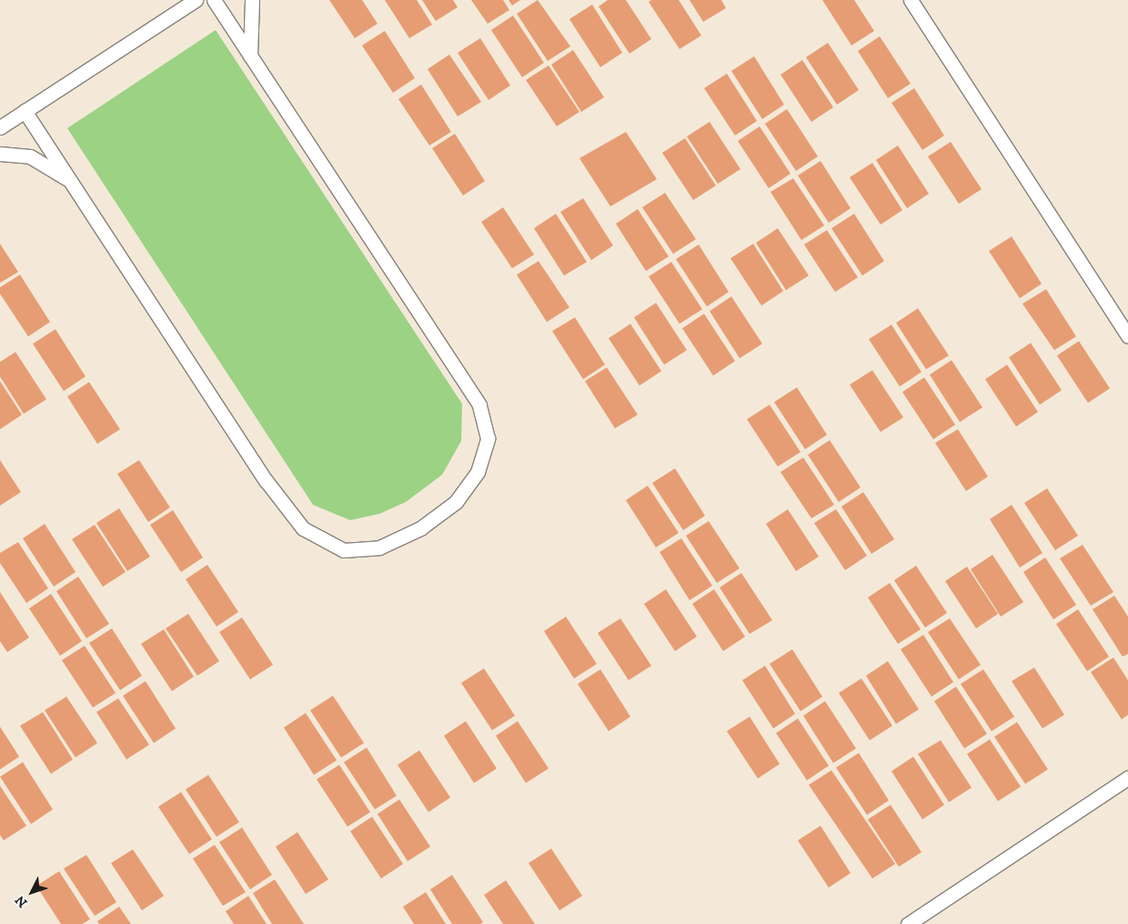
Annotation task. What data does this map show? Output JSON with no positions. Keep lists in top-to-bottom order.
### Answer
{
  "north": "bottom left"
}
